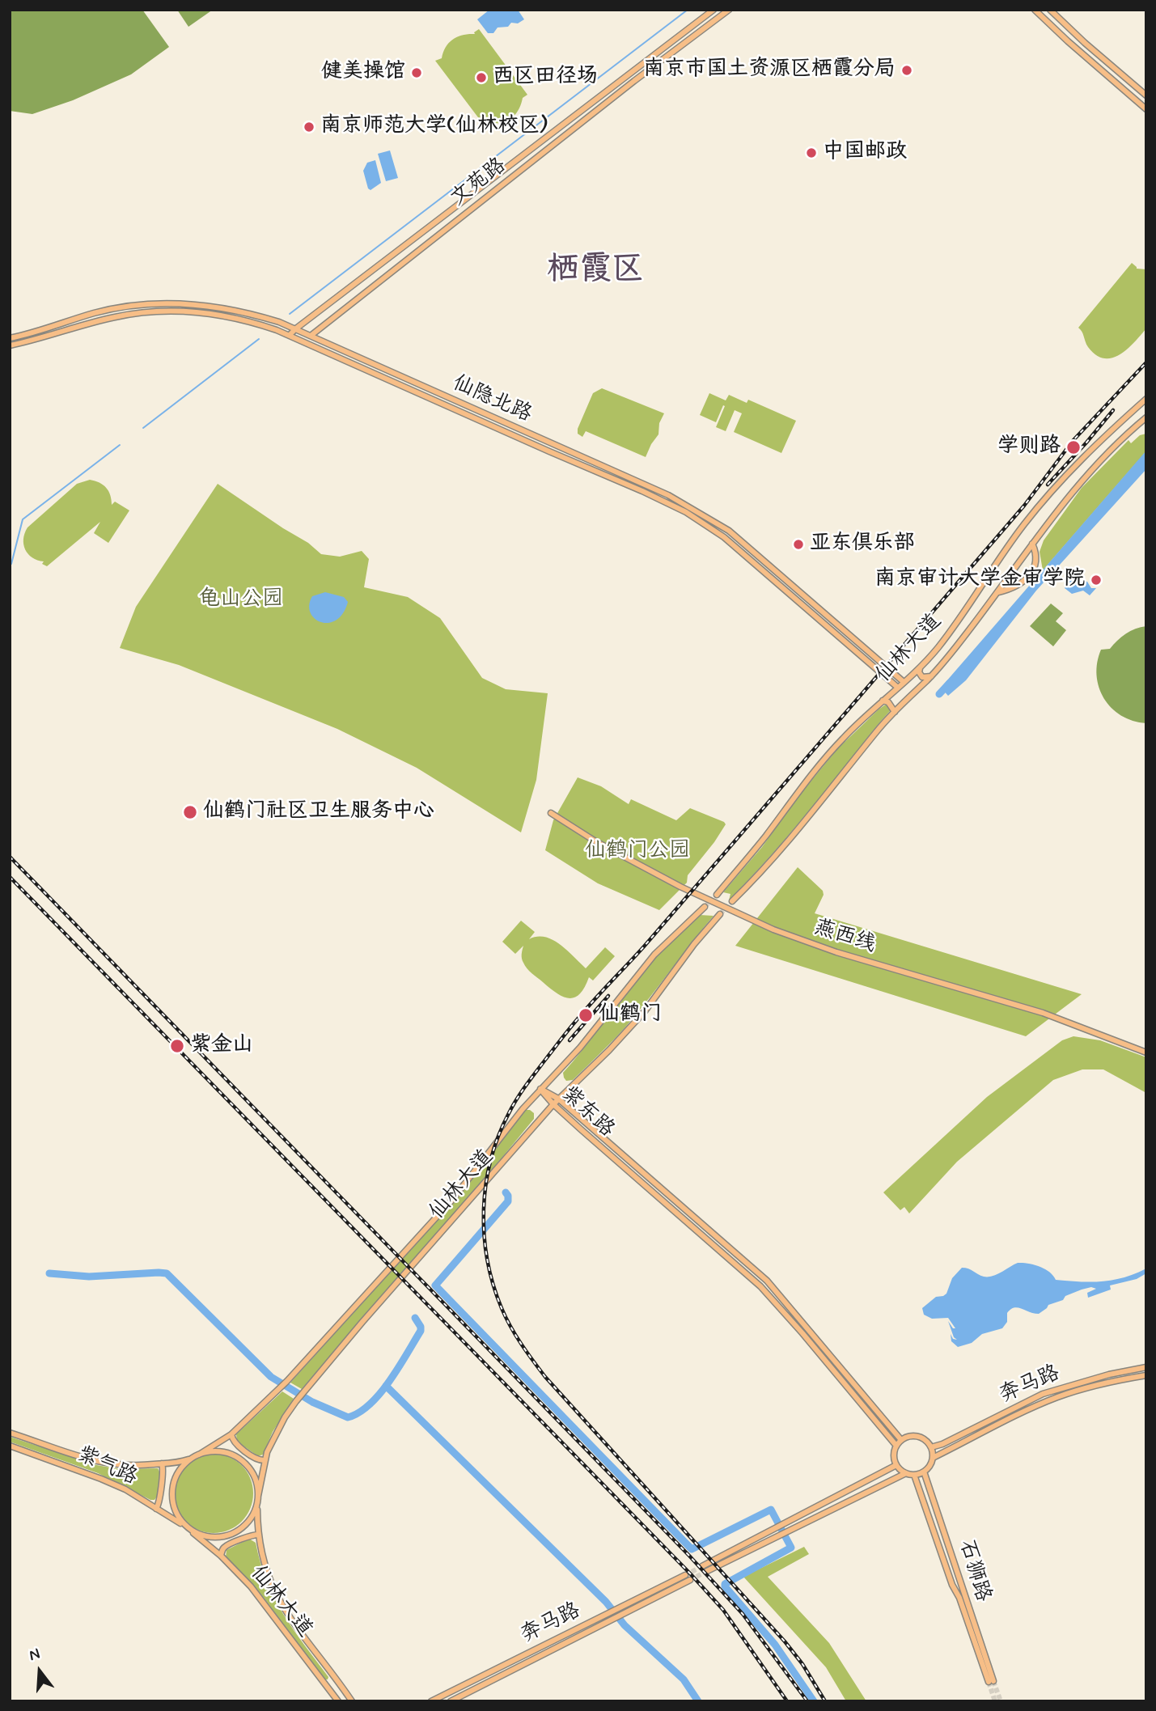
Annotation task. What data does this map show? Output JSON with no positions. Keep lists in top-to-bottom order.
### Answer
{
  "streets": {
    "main road": [
      "文苑路",
      "仙隐北路",
      "仙林大道",
      "燕西线",
      "紫东路",
      "奔马路",
      "紫气路",
      "石狮路"
    ]
  },
  "crossings": [
    ["文苑路", "仙隐北路"],
    ["仙隐北路", "仙林大道"],
    ["仙林大道", "紫东路"],
    ["仙林大道", "紫气路"],
    ["紫东路", "奔马路"],
    ["紫东路", "石狮路"],
    ["奔马路", "石狮路"]
  ],
  "districts": ["栖霞区"],
  "parks": ["龟山公园", "仙鹤门公园"],
  "places": [
    "南京市国土资源区栖霞分局",
    "健美操馆",
    "西区田径场",
    "南京师范大学(仙林校区)",
    "中国邮政",
    "学则路",
    "亚东俱乐部",
    "南京审计大学金审学院",
    "仙鹤门社区卫生服务中心",
    "仙鹤门",
    "紫金山"
  ],
  "north": "top"
}
